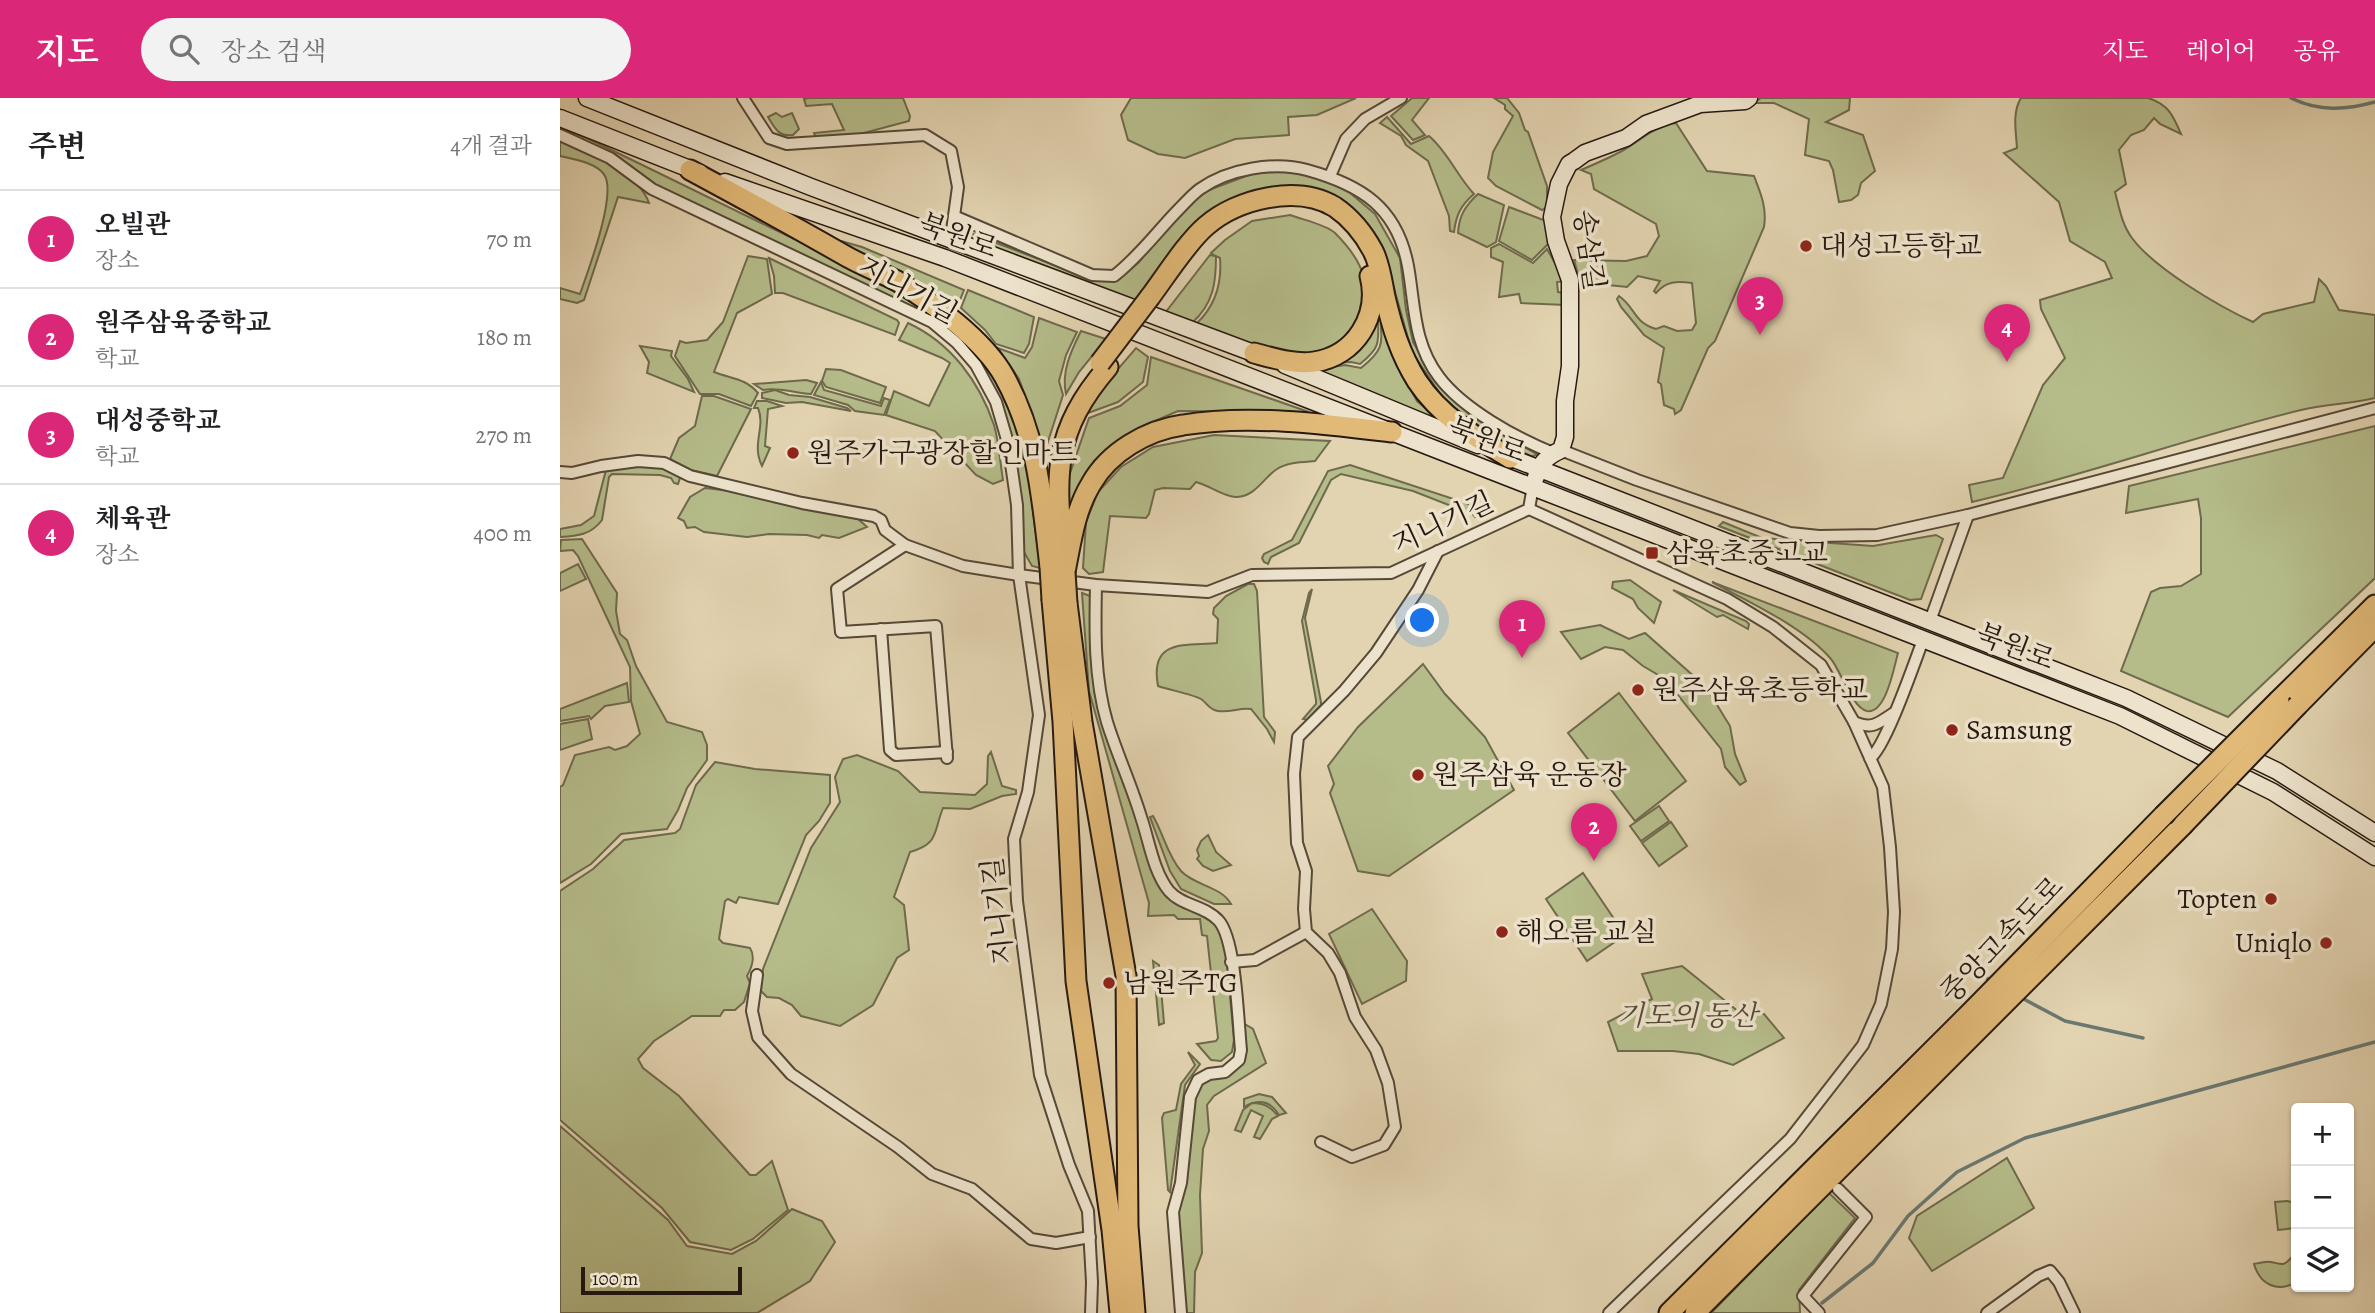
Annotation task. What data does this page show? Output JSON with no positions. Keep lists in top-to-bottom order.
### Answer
{
  "streets": {
    "highway": ["중앙고속도로"],
    "street": ["북원로", "송삼길", "지니기길"]
  },
  "crossings": [
    ["북원로", "지니기길"]
  ],
  "parks": ["기도의 동산"],
  "places": {
    "other": [
      "대성고등학교",
      "원주가구광장할인마트",
      "원주삼육초등학교",
      "Samsung",
      "원주삼육 운동장",
      "Topten",
      "해오름 교실",
      "Uniqlo",
      "남원주TG"
    ],
    "transit": ["삼육초중고교"]
  },
  "scale_bar": "100 m",
  "page": {
    "header": "지도",
    "search": "장소 검색",
    "nav": ["지도", "레이어", "공유"],
    "heading": ["주변", "4개 결과"],
    "list": [
      {
        "mark": "1",
        "name": "오빌관",
        "note": "장소",
        "value": "70 m"
      },
      {
        "mark": "2",
        "name": "원주삼육중학교",
        "note": "학교",
        "value": "180 m"
      },
      {
        "mark": "3",
        "name": "대성중학교",
        "note": "학교",
        "value": "270 m"
      },
      {
        "mark": "4",
        "name": "체육관",
        "note": "장소",
        "value": "400 m"
      }
    ],
    "pins": [
      "3",
      "4",
      "1",
      "2"
    ],
    "map_buttons": ["+", "−"],
    "scale": "100 m"
  }
}
